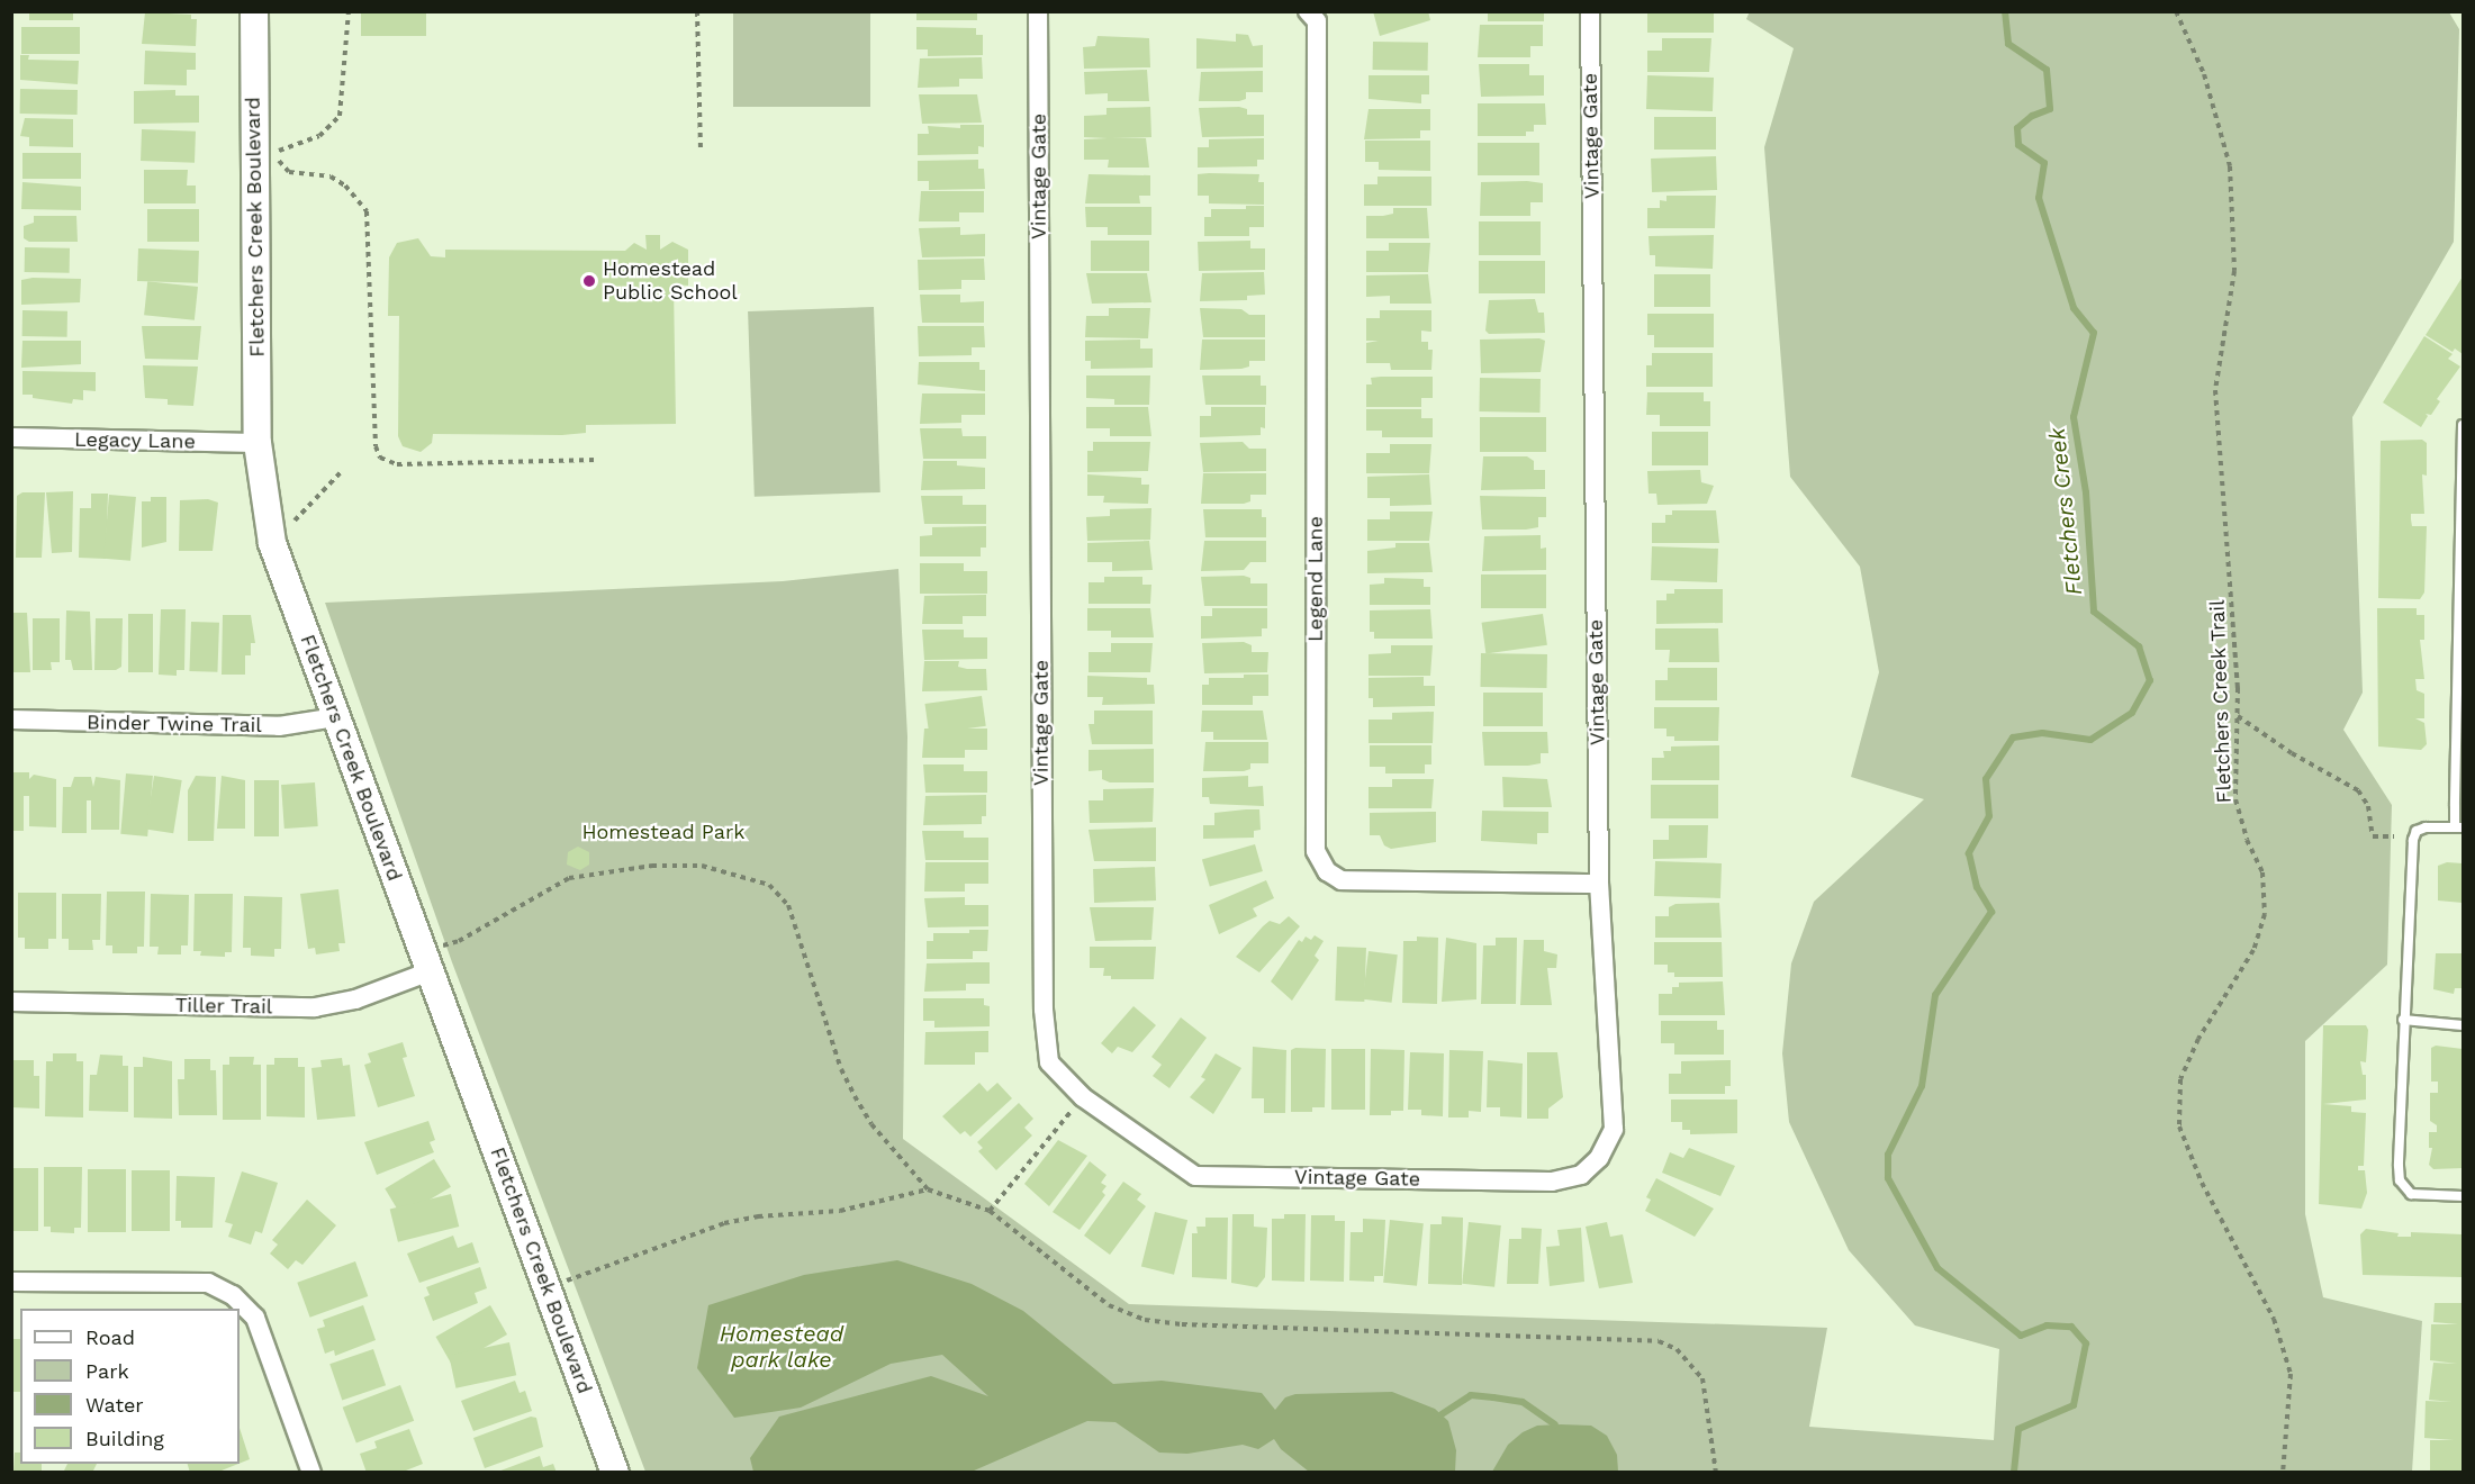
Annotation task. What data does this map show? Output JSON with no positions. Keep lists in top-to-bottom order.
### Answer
{
  "streets": {
    "street": [
      "Vintage Gate",
      "Fletchers Creek Boulevard",
      "Legacy Lane",
      "Legend Lane",
      "Binder Twine Trail",
      "Tiller Trail"
    ],
    "path": ["Fletchers Creek Trail"]
  },
  "crossings": [
    ["Vintage Gate", "Legend Lane"],
    ["Fletchers Creek Boulevard", "Legacy Lane"],
    ["Fletchers Creek Boulevard", "Binder Twine Trail"],
    ["Fletchers Creek Boulevard", "Tiller Trail"]
  ],
  "water": ["Fletchers Creek", "Homestead park lake"],
  "parks": ["Homestead Park"],
  "places": ["Homestead Public School"],
  "legend": [
    "Road",
    "Park",
    "Water",
    "Building"
  ]
}
